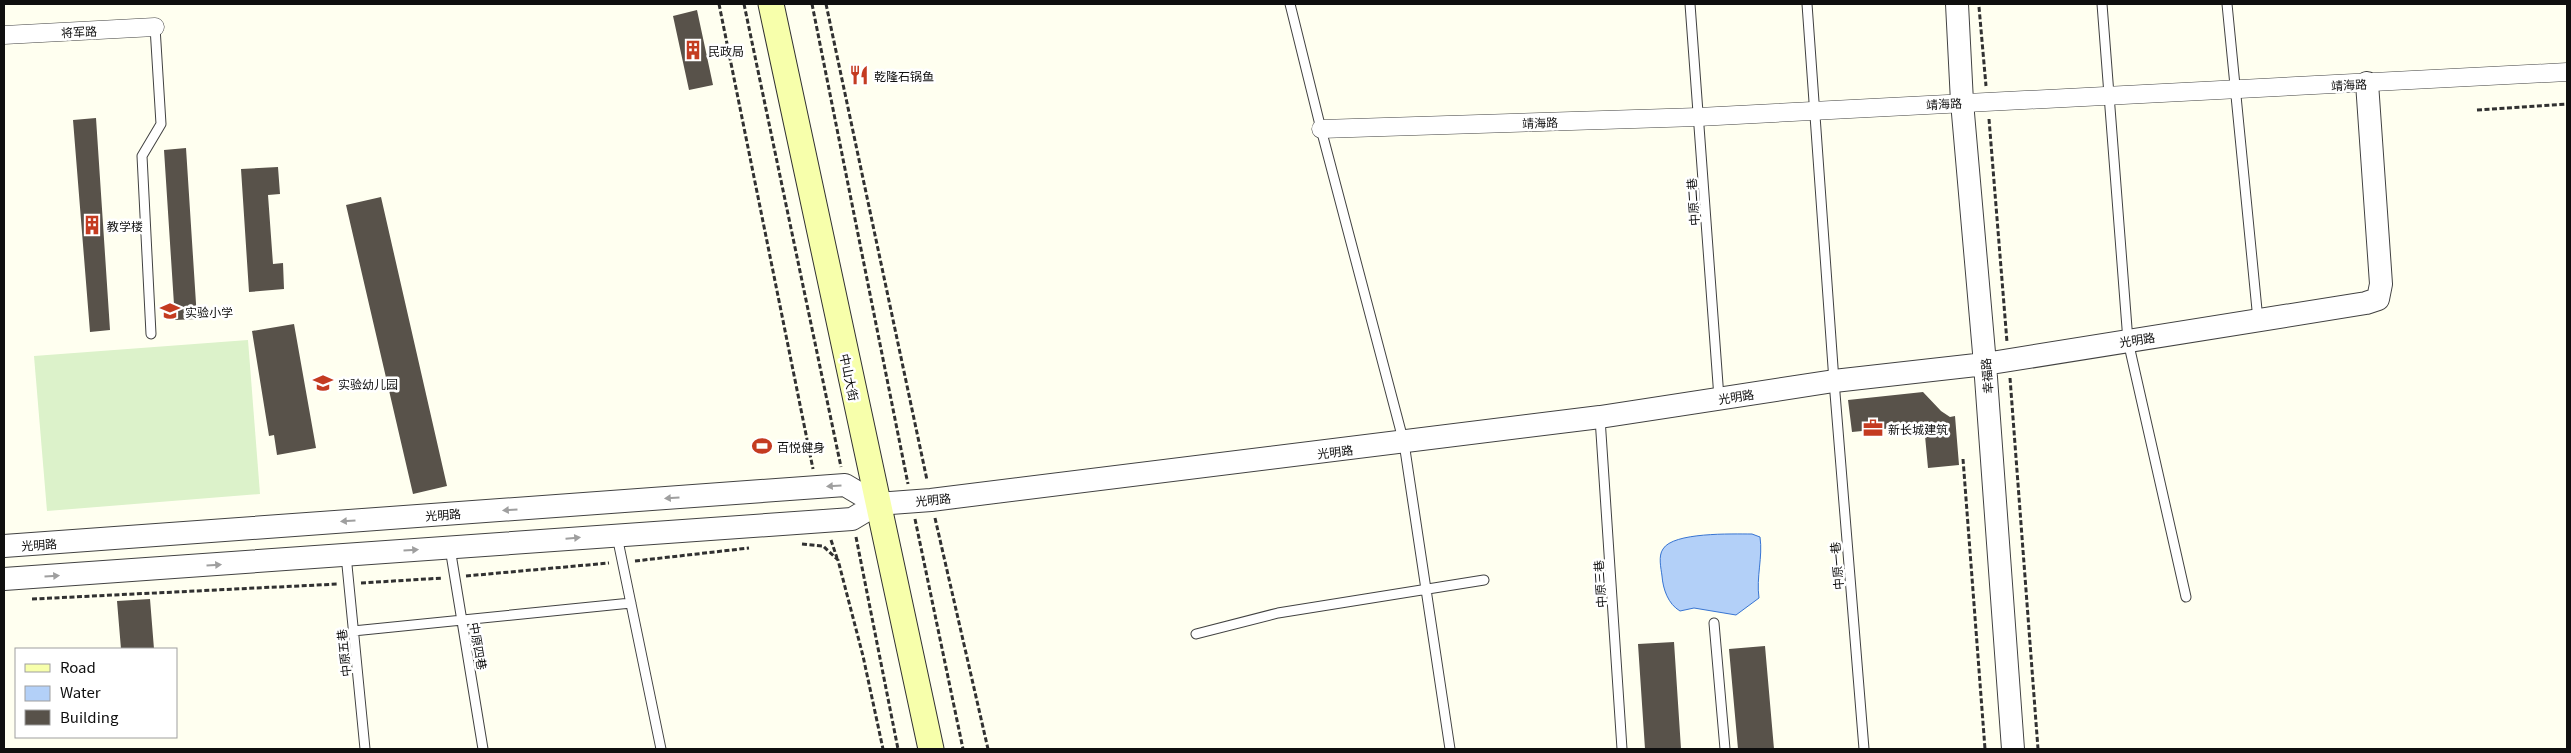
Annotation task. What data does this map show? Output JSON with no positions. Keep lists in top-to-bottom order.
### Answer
{
  "streets": {
    "main road": ["中山大街"],
    "street": [
      "将军路",
      "靖海路",
      "光明路",
      "幸福路"
    ],
    "lane": [
      "中原二巷",
      "中原一巷",
      "中原三巷",
      "中原四巷",
      "中原五巷"
    ]
  },
  "crossings": [
    ["靖海路", "中原二巷"],
    ["靖海路", "光明路"],
    ["靖海路", "幸福路"],
    ["靖海路", "中原一巷"],
    ["中原二巷", "光明路"],
    ["光明路", "幸福路"],
    ["光明路", "中山大街"],
    ["光明路", "中原一巷"],
    ["光明路", "中原三巷"],
    ["光明路", "中原四巷"],
    ["光明路", "中原五巷"]
  ],
  "places": {
    "building": ["民政局", "教学楼"],
    "restaurant": ["乾隆石锅鱼"],
    "school or university": ["实验小学", "实验幼儿园"],
    "office": ["新长城建筑"],
    "sports": ["百悦健身"]
  },
  "legend": ["Road", "Water", "Building"]
}
